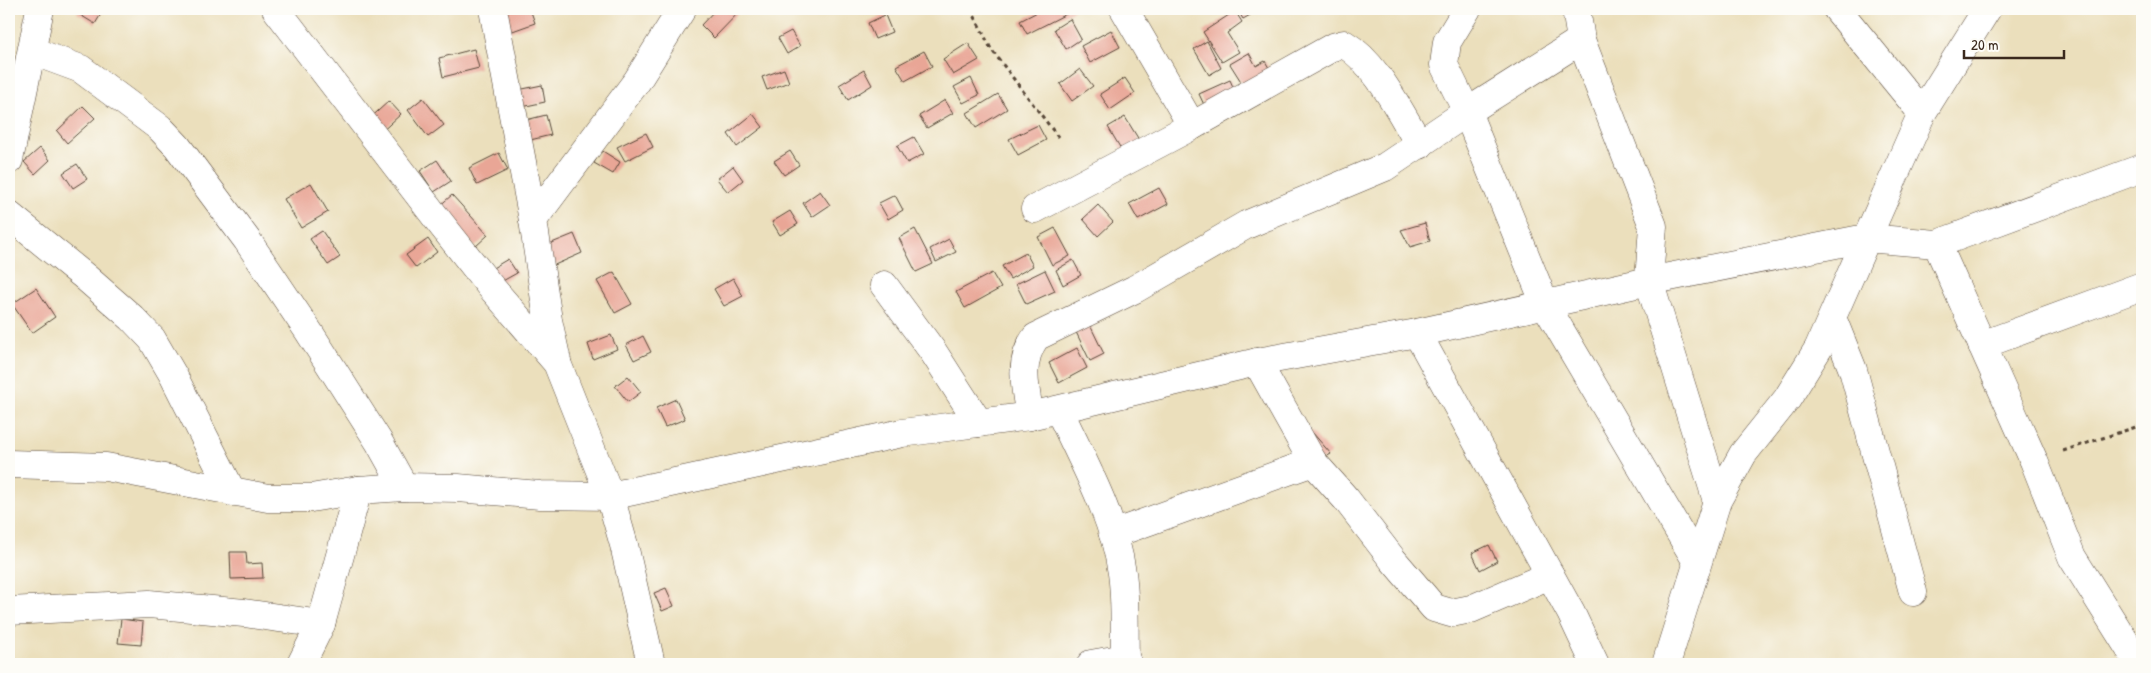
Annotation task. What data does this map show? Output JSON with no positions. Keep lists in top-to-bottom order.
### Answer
{
  "scale_bar": "20 m"
}
